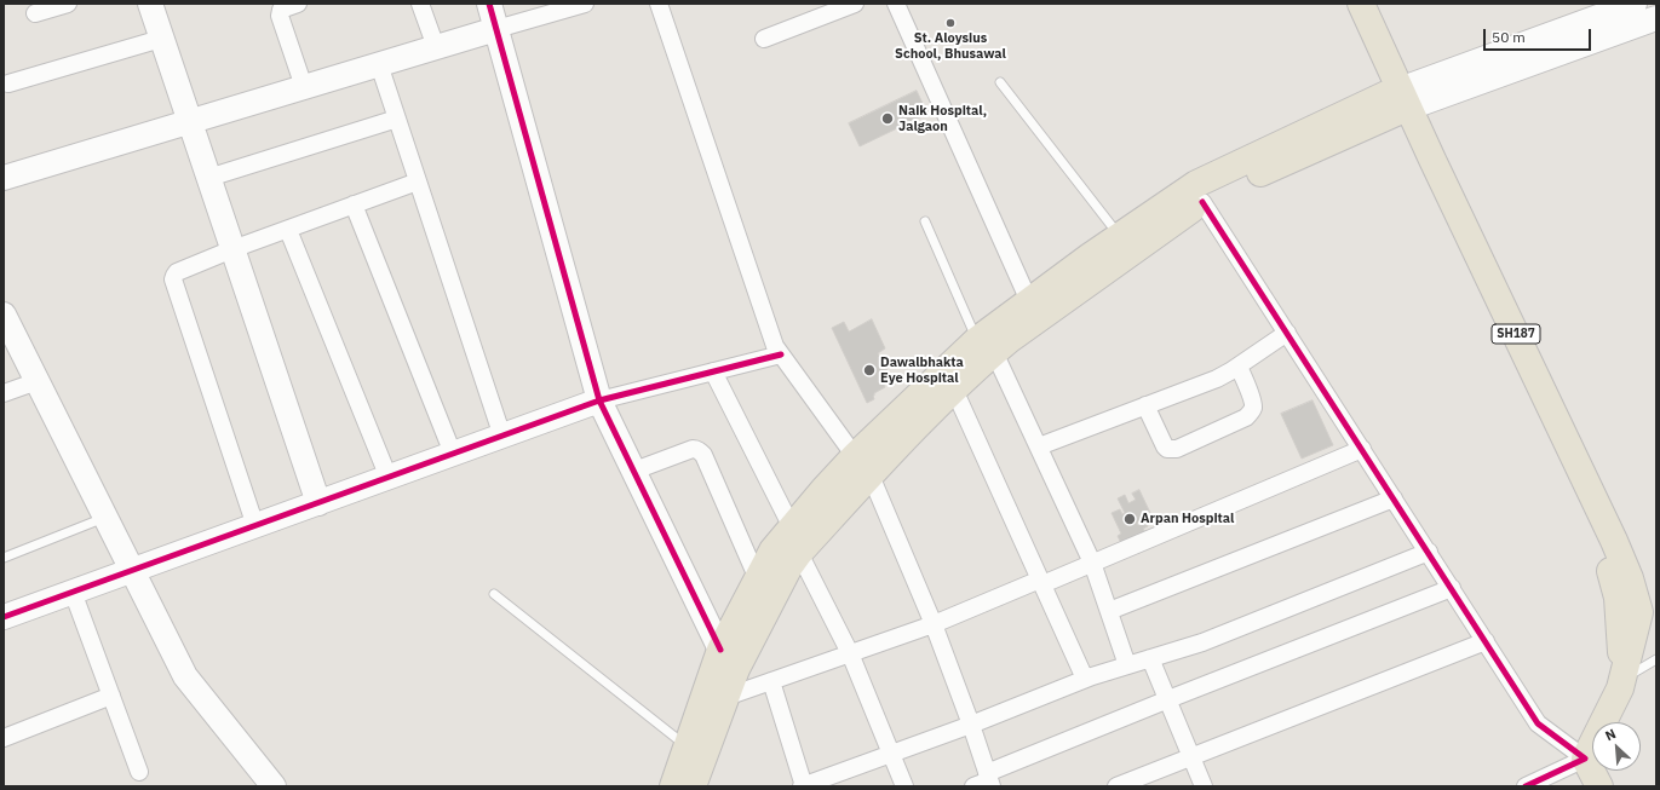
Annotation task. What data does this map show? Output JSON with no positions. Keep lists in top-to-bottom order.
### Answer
{
  "streets": {
    "main road": ["SH187"]
  },
  "places": [
    "St. Aloysius School, Bhusawal",
    "Naik Hospital, Jalgaon",
    "Dawalbhakta Eye Hospital",
    "Arpan Hospital"
  ],
  "scale_bar": "50 m",
  "north": "top left"
}
